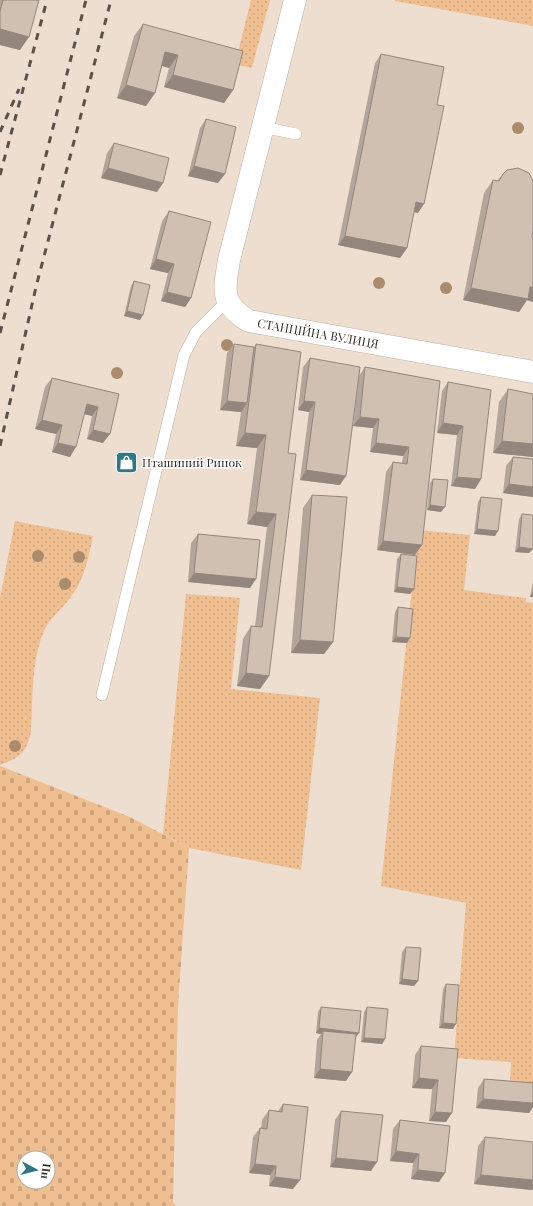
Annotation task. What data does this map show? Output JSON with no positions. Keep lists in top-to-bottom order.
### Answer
{
  "streets": {
    "street": ["СТАНЦІЙНА ВУЛИЦЯ"]
  },
  "places": {
    "shop": ["Пташиний Ринок"]
  },
  "north": "right"
}
